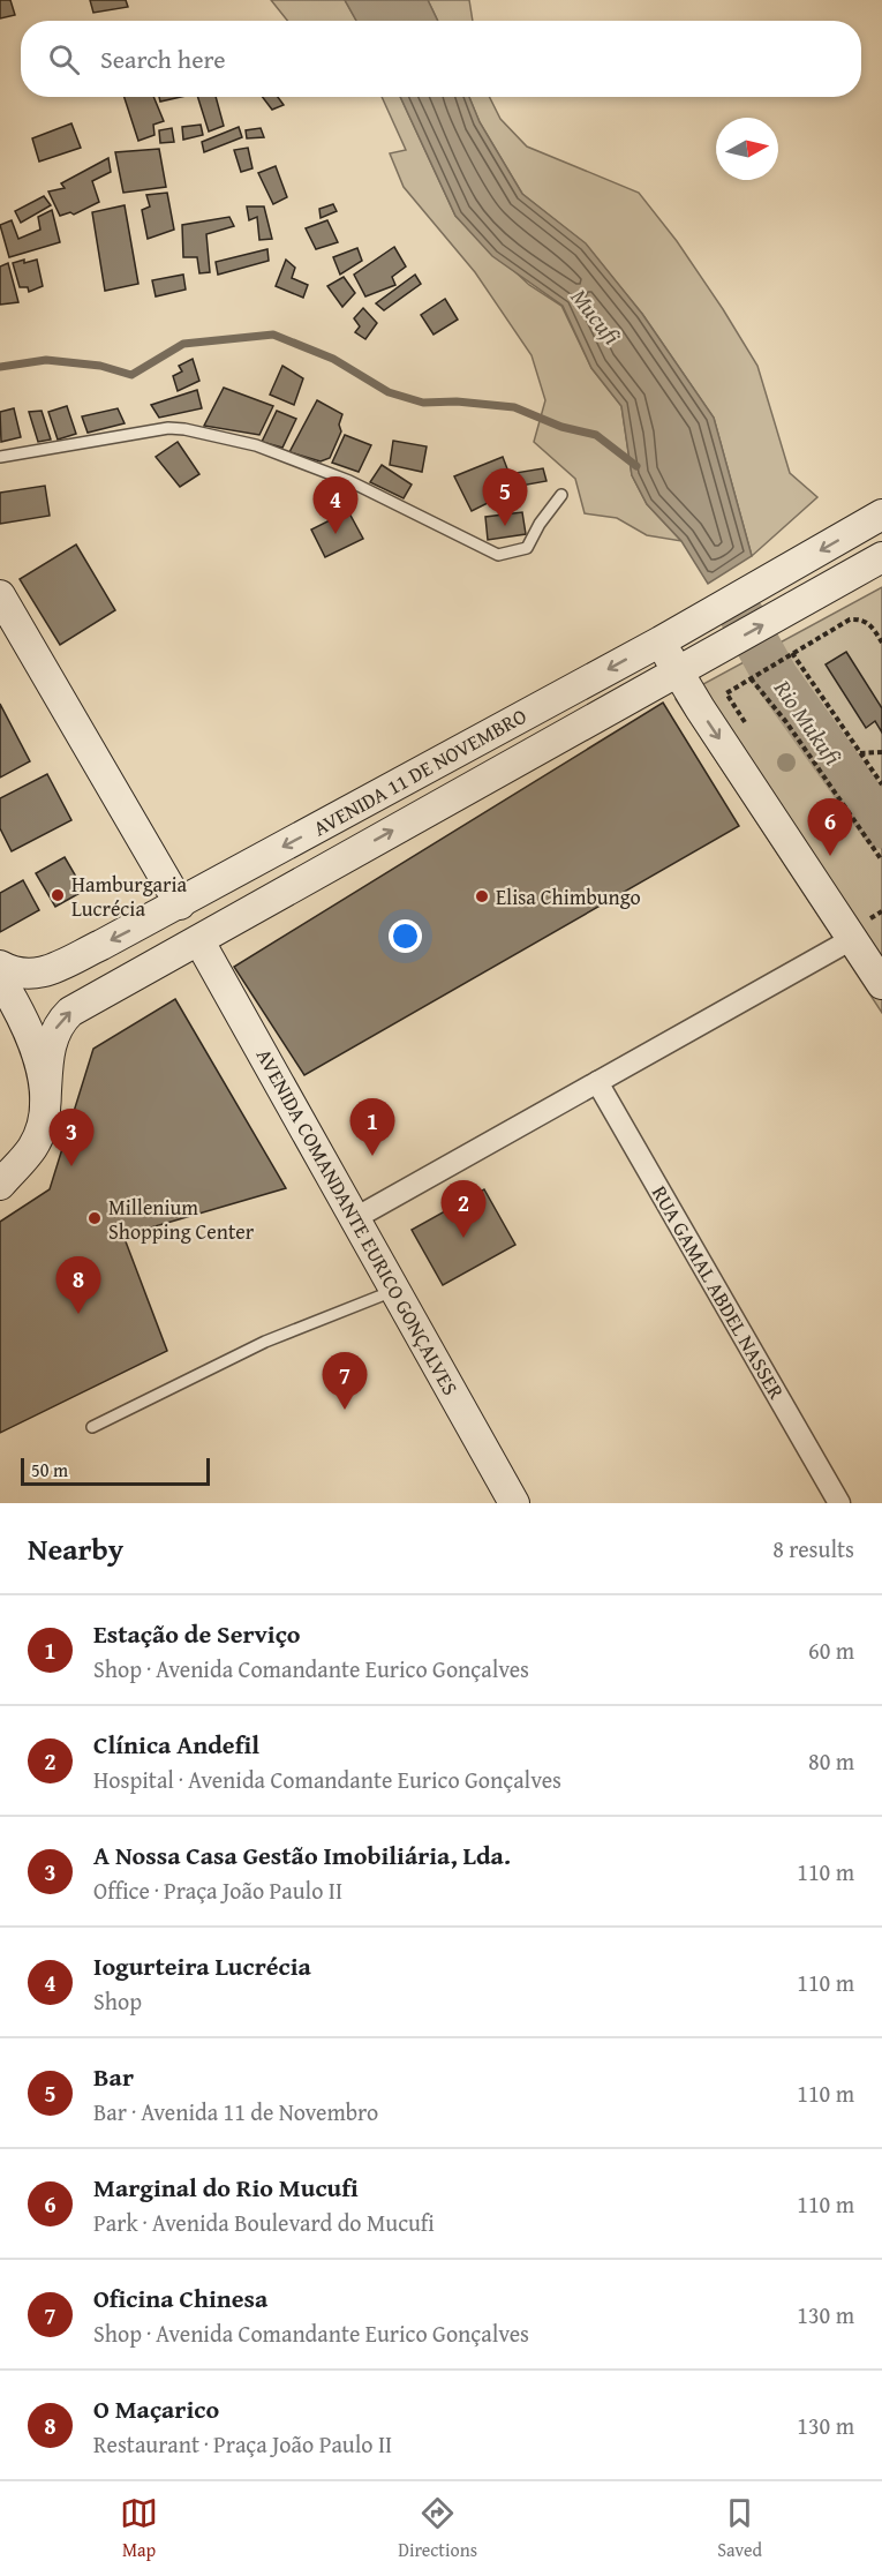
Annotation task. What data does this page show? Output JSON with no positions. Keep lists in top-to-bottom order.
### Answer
{
  "streets": {
    "street": ["AVENIDA 11 DE NOVEMBRO", "AVENIDA COMANDANTE EURICO GONÇALVES", "RUA GAMAL ABDEL NASSER"]
  },
  "crossings": [
    ["AVENIDA 11 DE NOVEMBRO", "AVENIDA COMANDANTE EURICO GONÇALVES"]
  ],
  "water": ["Mucufi", "Rio Mukufi"],
  "places": ["Hamburgaria Lucrécia", "Elisa Chimbungo", "Millenium Shopping Center"],
  "scale_bar": "50 m",
  "north": "right",
  "page": {
    "search": "Search here",
    "pins": [
      "5",
      "4",
      "6",
      "1",
      "3",
      "2",
      "8",
      "7"
    ],
    "scale": "50 m",
    "heading": ["Nearby", "8 results"],
    "list": [
      {
        "mark": "1",
        "name": "Estação de Serviço",
        "note": "Shop · Avenida Comandante Eurico Gonçalves",
        "value": "60 m"
      },
      {
        "mark": "2",
        "name": "Clínica Andefil",
        "note": "Hospital · Avenida Comandante Eurico Gonçalves",
        "value": "80 m"
      },
      {
        "mark": "3",
        "name": "A Nossa Casa Gestão Imobiliária, Lda.",
        "note": "Office · Praça João Paulo II",
        "value": "110 m"
      },
      {
        "mark": "4",
        "name": "Iogurteira Lucrécia",
        "note": "Shop",
        "value": "110 m"
      },
      {
        "mark": "5",
        "name": "Bar",
        "note": "Bar · Avenida 11 de Novembro",
        "value": "110 m"
      },
      {
        "mark": "6",
        "name": "Marginal do Rio Mucufi",
        "note": "Park · Avenida Boulevard do Mucufi",
        "value": "110 m"
      },
      {
        "mark": "7",
        "name": "Oficina Chinesa",
        "note": "Shop · Avenida Comandante Eurico Gonçalves",
        "value": "130 m"
      },
      {
        "mark": "8",
        "name": "O Maçarico",
        "note": "Restaurant · Praça João Paulo II",
        "value": "130 m"
      }
    ],
    "nav": ["Map", "Directions", "Saved"]
  }
}
